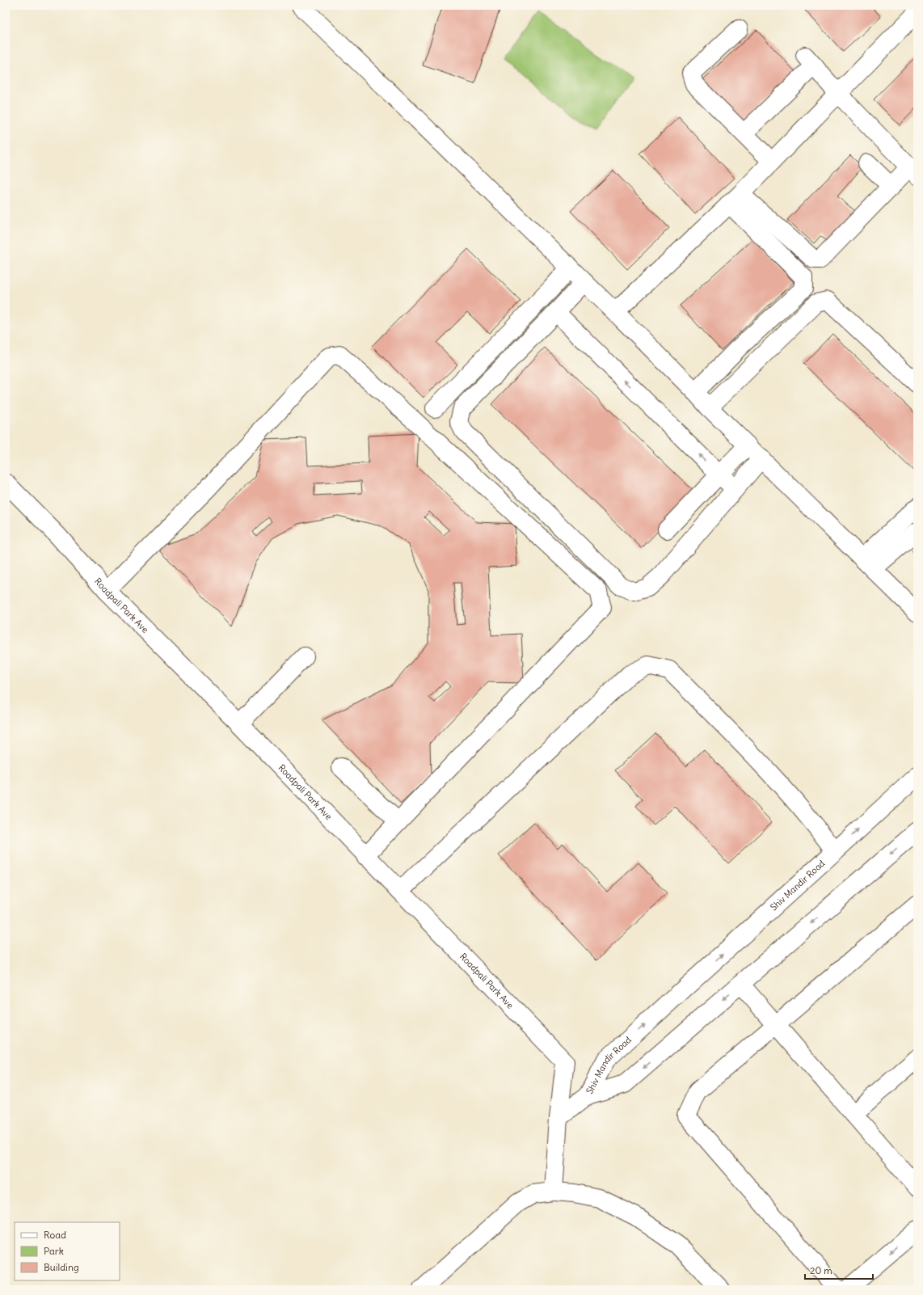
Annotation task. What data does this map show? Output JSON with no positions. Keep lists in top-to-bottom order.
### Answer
{
  "streets": {
    "street": ["Roadpali Park Ave", "Shiv Mandir Road"]
  },
  "legend": ["Road", "Park", "Building"],
  "scale_bar": "20 m"
}
